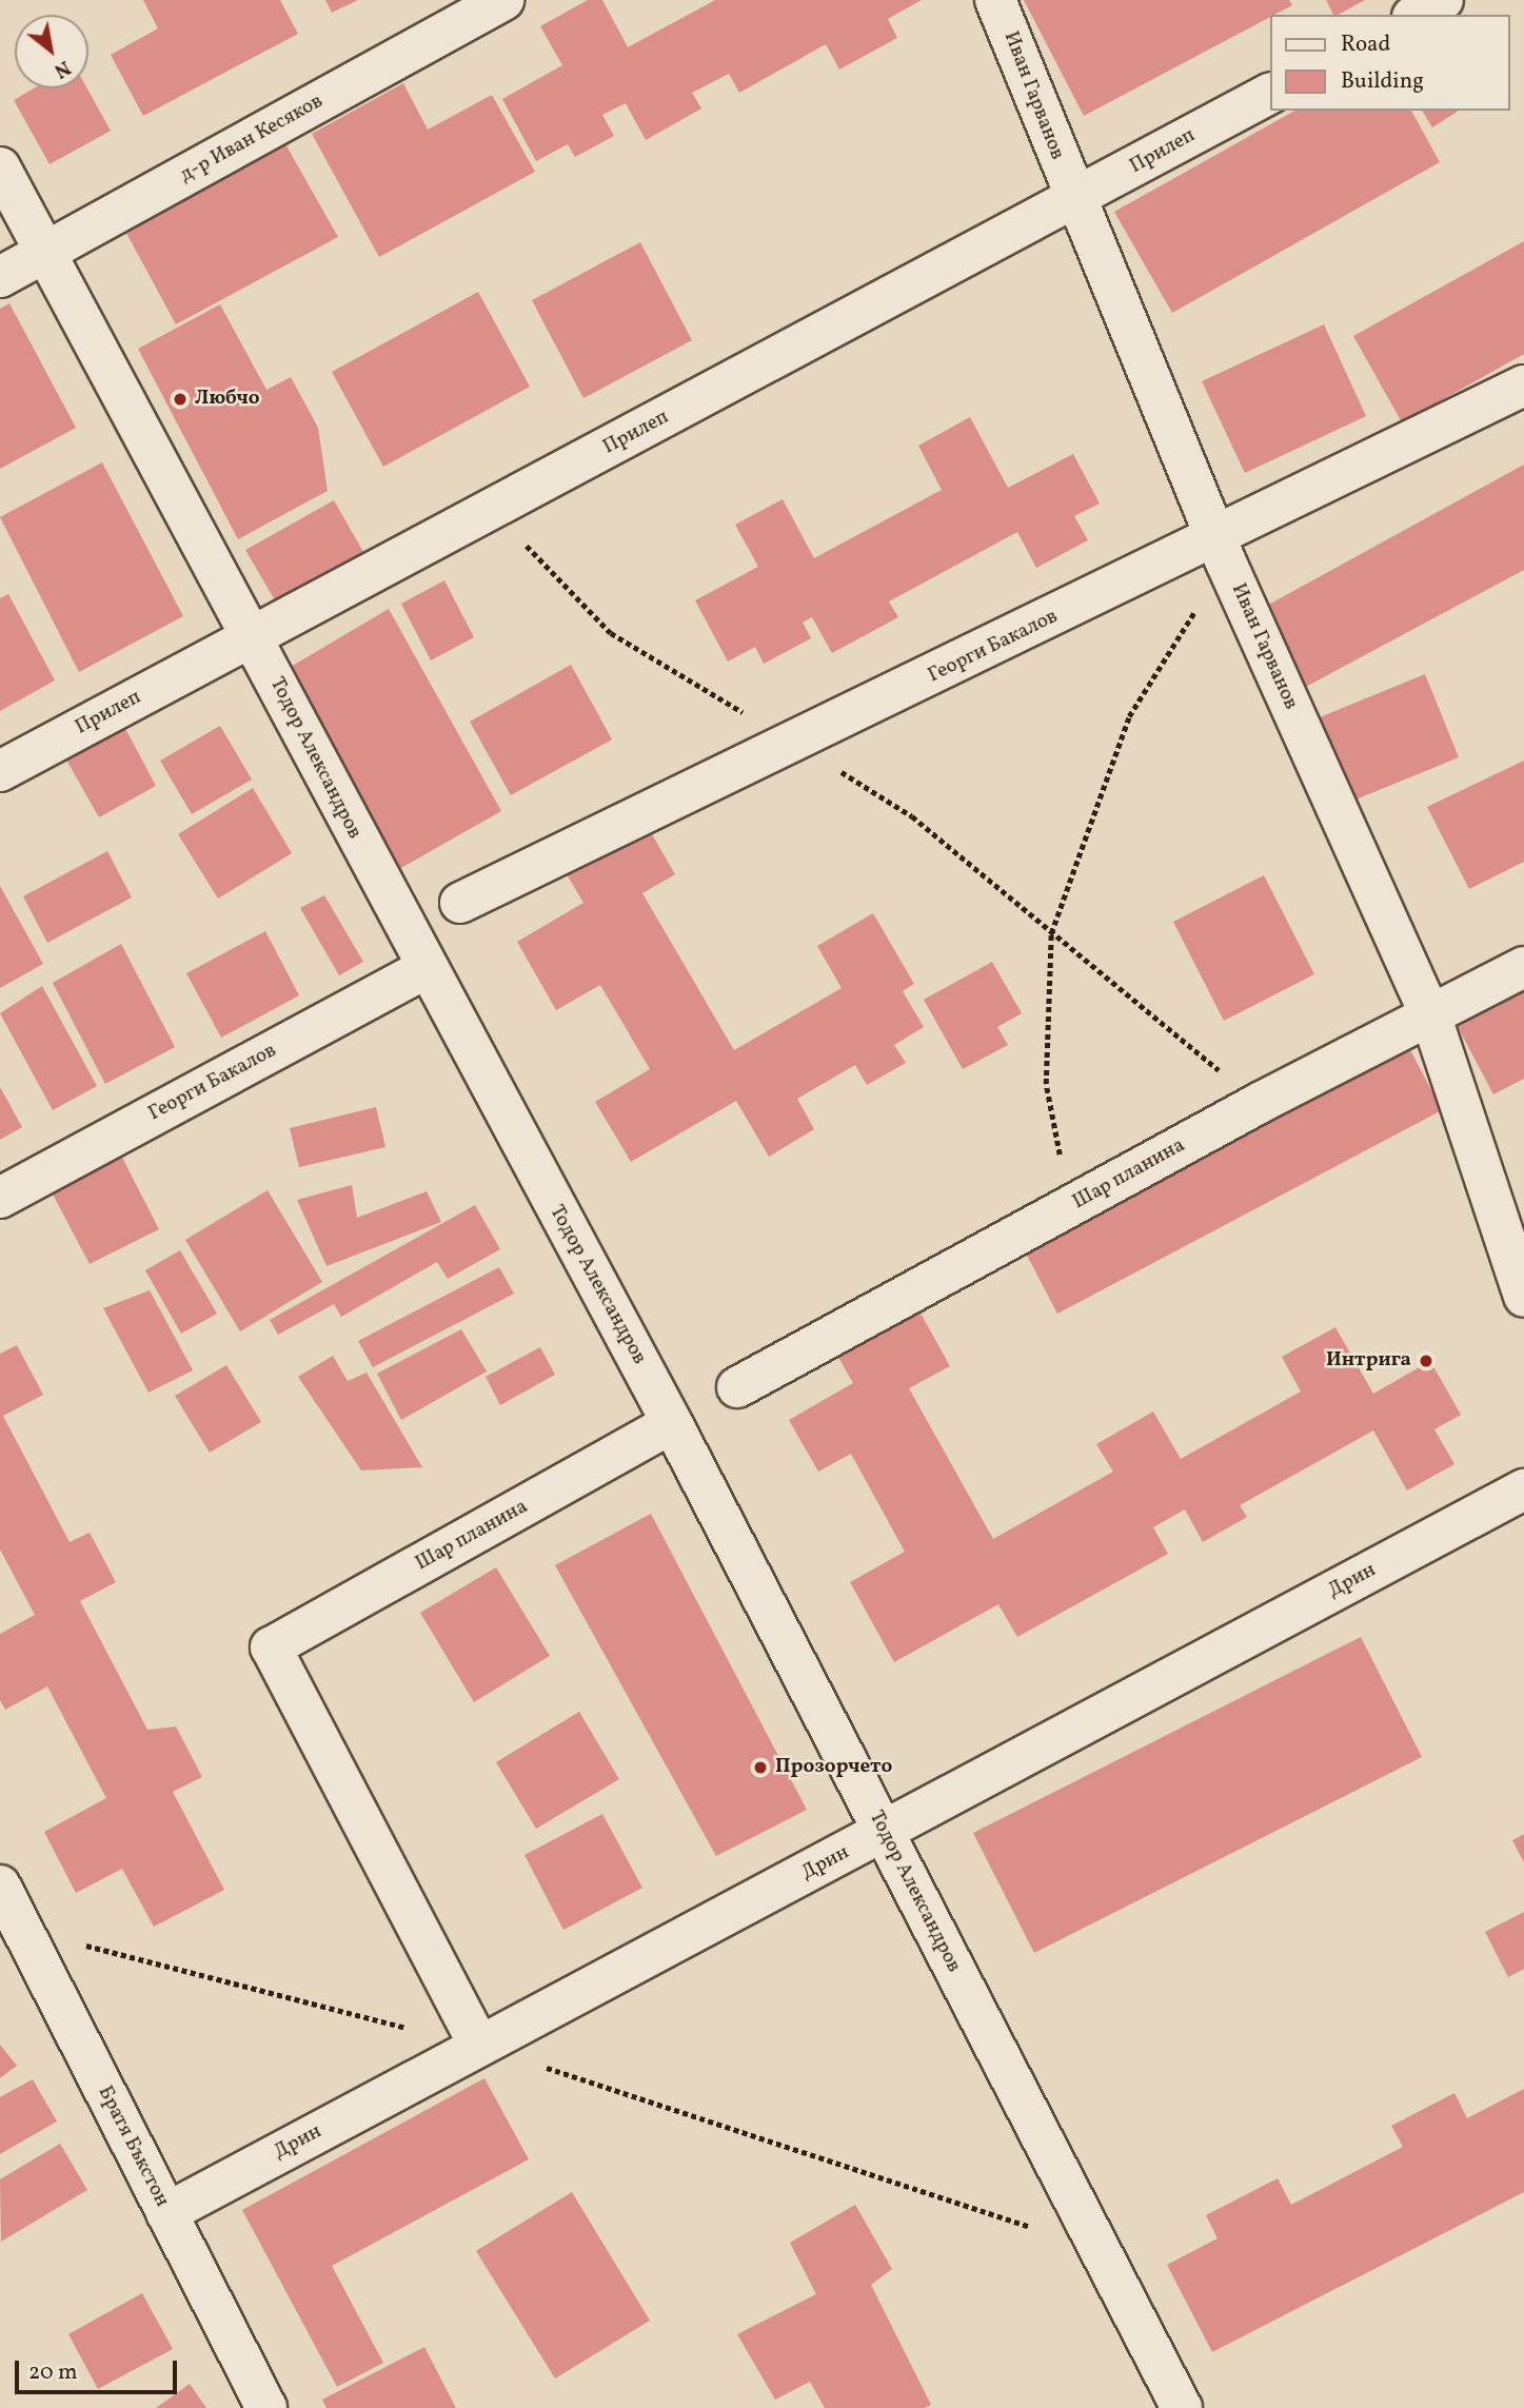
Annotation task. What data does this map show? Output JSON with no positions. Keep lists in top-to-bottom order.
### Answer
{
  "streets": {
    "street": [
      "Иван Гарванов",
      "д-р Иван Кесяков",
      "Прилеп",
      "Георги Бакалов",
      "Тодор Александров",
      "Шар планина",
      "Дрин",
      "Братя Бъкстон"
    ]
  },
  "crossings": [
    ["Иван Гарванов", "Прилеп"],
    ["Иван Гарванов", "Георги Бакалов"],
    ["Иван Гарванов", "Шар планина"],
    ["д-р Иван Кесяков", "Тодор Александров"],
    ["Прилеп", "Тодор Александров"],
    ["Георги Бакалов", "Тодор Александров"],
    ["Тодор Александров", "Шар планина"],
    ["Тодор Александров", "Дрин"],
    ["Шар планина", "Дрин"],
    ["Дрин", "Братя Бъкстон"]
  ],
  "places": ["Любчо", "Интрига", "Прозорчето"],
  "legend": ["Road", "Building"],
  "scale_bar": "20 m",
  "north": "bottom right"
}
